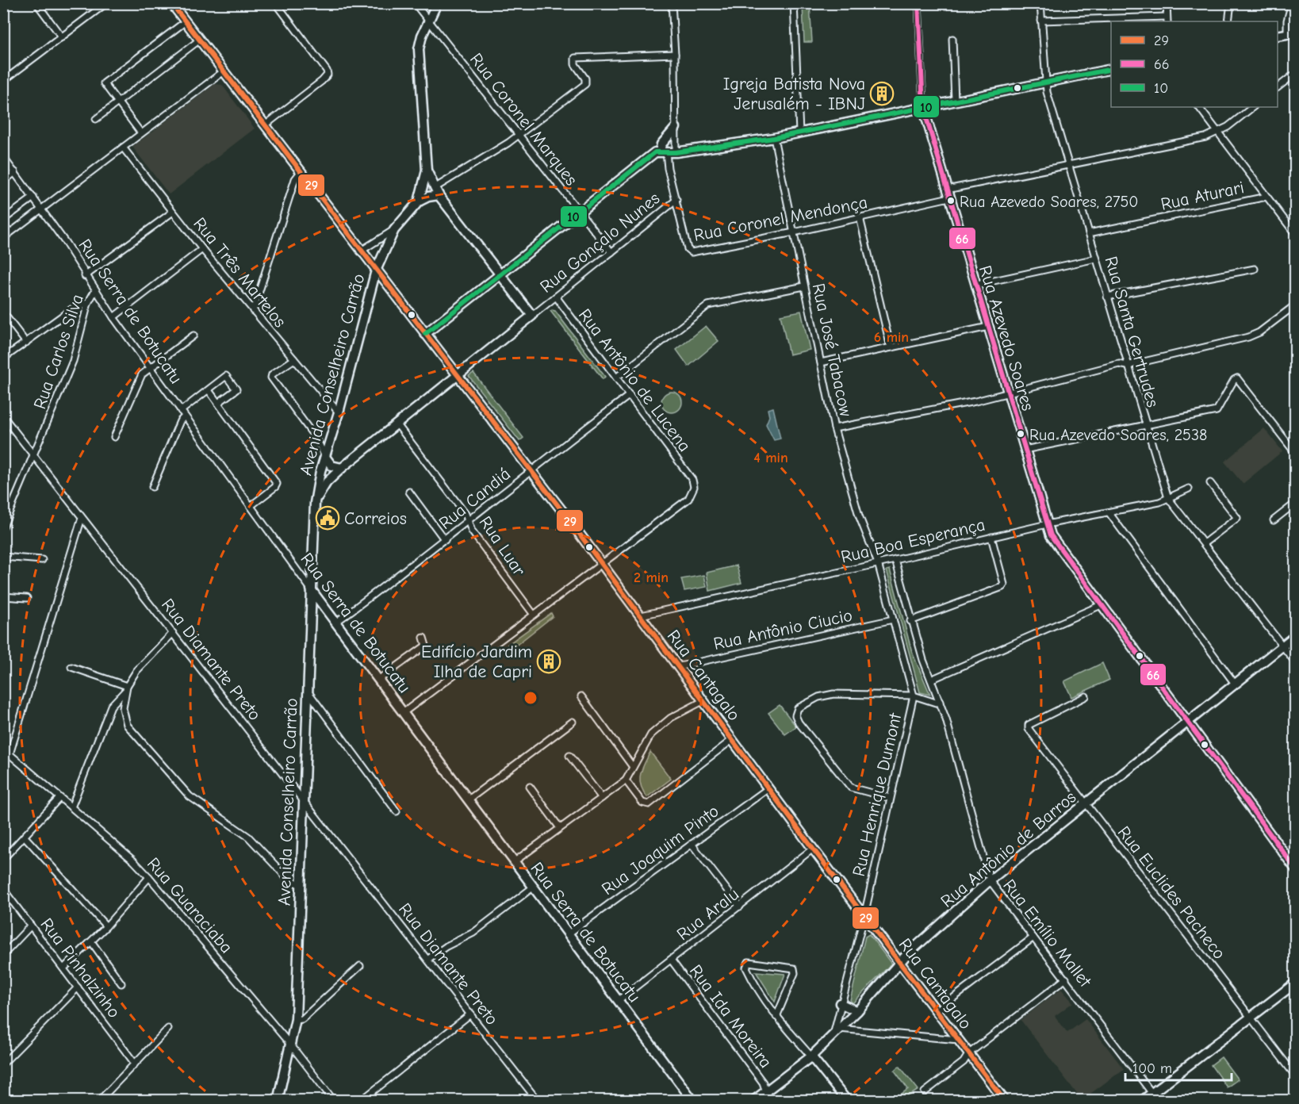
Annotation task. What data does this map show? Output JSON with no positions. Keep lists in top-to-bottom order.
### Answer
{
  "streets": {
    "street": [
      "Rua Coronel Marques",
      "Rua Aturari",
      "Rua Coronel Mendonça",
      "Rua Gonçalo Nunes",
      "Rua Três Martelos",
      "Rua Serra de Botucatu",
      "Rua Santa Gertrudes",
      "Rua Azevedo Soares",
      "Rua José Tabacow",
      "Rua Carlos Silva",
      "Avenida Conselheiro Carrão",
      "Rua Antônio de Lucena",
      "Rua Candiá",
      "Rua Boa Esperança",
      "Rua Luar",
      "Rua Antônio Ciucio",
      "Rua Diamante Preto",
      "Rua Cantagalo",
      "Rua Henrique Dumont",
      "Rua Antônio de Barros",
      "Rua Joaquim Pinto",
      "Rua Euclides Pacheco",
      "Rua Guaraciaba",
      "Rua Aralu",
      "Rua Emílio Mallet",
      "Rua Pinhalzinho",
      "Rua Ida Moreira"
    ]
  },
  "crossings": [
    ["Rua Coronel Marques", "Rua Gonçalo Nunes"],
    ["Rua Coronel Marques", "Avenida Conselheiro Carrão"],
    ["Rua Aturari", "Rua Santa Gertrudes"],
    ["Rua Coronel Mendonça", "Rua Gonçalo Nunes"],
    ["Rua Coronel Mendonça", "Rua Santa Gertrudes"],
    ["Rua Coronel Mendonça", "Rua Azevedo Soares"],
    ["Rua Coronel Mendonça", "Rua José Tabacow"],
    ["Rua Gonçalo Nunes", "Avenida Conselheiro Carrão"],
    ["Rua Gonçalo Nunes", "Rua Antônio de Lucena"],
    ["Rua Gonçalo Nunes", "Rua Luar"],
    ["Rua Gonçalo Nunes", "Rua Cantagalo"],
    ["Rua Três Martelos", "Avenida Conselheiro Carrão"],
    ["Rua Serra de Botucatu", "Rua Carlos Silva"],
    ["Rua Serra de Botucatu", "Avenida Conselheiro Carrão"],
    ["Rua Serra de Botucatu", "Rua Candiá"],
    ["Rua Serra de Botucatu", "Rua Joaquim Pinto"],
    ["Rua Serra de Botucatu", "Rua Aralu"],
    ["Rua Santa Gertrudes", "Rua Boa Esperança"],
    ["Rua Santa Gertrudes", "Rua Antônio de Barros"],
    ["Rua Azevedo Soares", "Rua Boa Esperança"],
    ["Rua Azevedo Soares", "Rua Antônio de Barros"],
    ["Rua José Tabacow", "Rua Boa Esperança"],
    ["Rua José Tabacow", "Rua Henrique Dumont"],
    ["Rua Carlos Silva", "Rua Diamante Preto"],
    ["Avenida Conselheiro Carrão", "Rua Diamante Preto"],
    ["Avenida Conselheiro Carrão", "Rua Cantagalo"],
    ["Avenida Conselheiro Carrão", "Rua Guaraciaba"],
    ["Rua Antônio de Lucena", "Rua Candiá"],
    ["Rua Antônio de Lucena", "Rua Cantagalo"],
    ["Rua Candiá", "Rua Luar"],
    ["Rua Candiá", "Rua Cantagalo"],
    ["Rua Boa Esperança", "Rua Cantagalo"],
    ["Rua Boa Esperança", "Rua Henrique Dumont"],
    ["Rua Antônio Ciucio", "Rua Cantagalo"],
    ["Rua Antônio Ciucio", "Rua Henrique Dumont"],
    ["Rua Cantagalo", "Rua Henrique Dumont"],
    ["Rua Cantagalo", "Rua Antônio de Barros"],
    ["Rua Cantagalo", "Rua Joaquim Pinto"],
    ["Rua Cantagalo", "Rua Aralu"],
    ["Rua Henrique Dumont", "Rua Antônio de Barros"],
    ["Rua Antônio de Barros", "Rua Euclides Pacheco"],
    ["Rua Antônio de Barros", "Rua Emílio Mallet"],
    ["Rua Antônio de Barros", "Rua Ida Moreira"],
    ["Rua Aralu", "Rua Ida Moreira"]
  ],
  "places": {
    "building": ["Igreja Batista Nova Jerusalém - IBNJ", "Edifício Jardim Ilha de Capri"],
    "other": ["Rua Azevedo Soares, 2750", "Rua Azevedo Soares, 2538"],
    "public building": ["Correios"]
  },
  "lines": ["transit line 29", "transit line 66", "transit line 10"],
  "legend": ["29", "66", "10"],
  "scale_bar": "100 m",
  "rings": ["6 min", "4 min", "2 min"]
}
